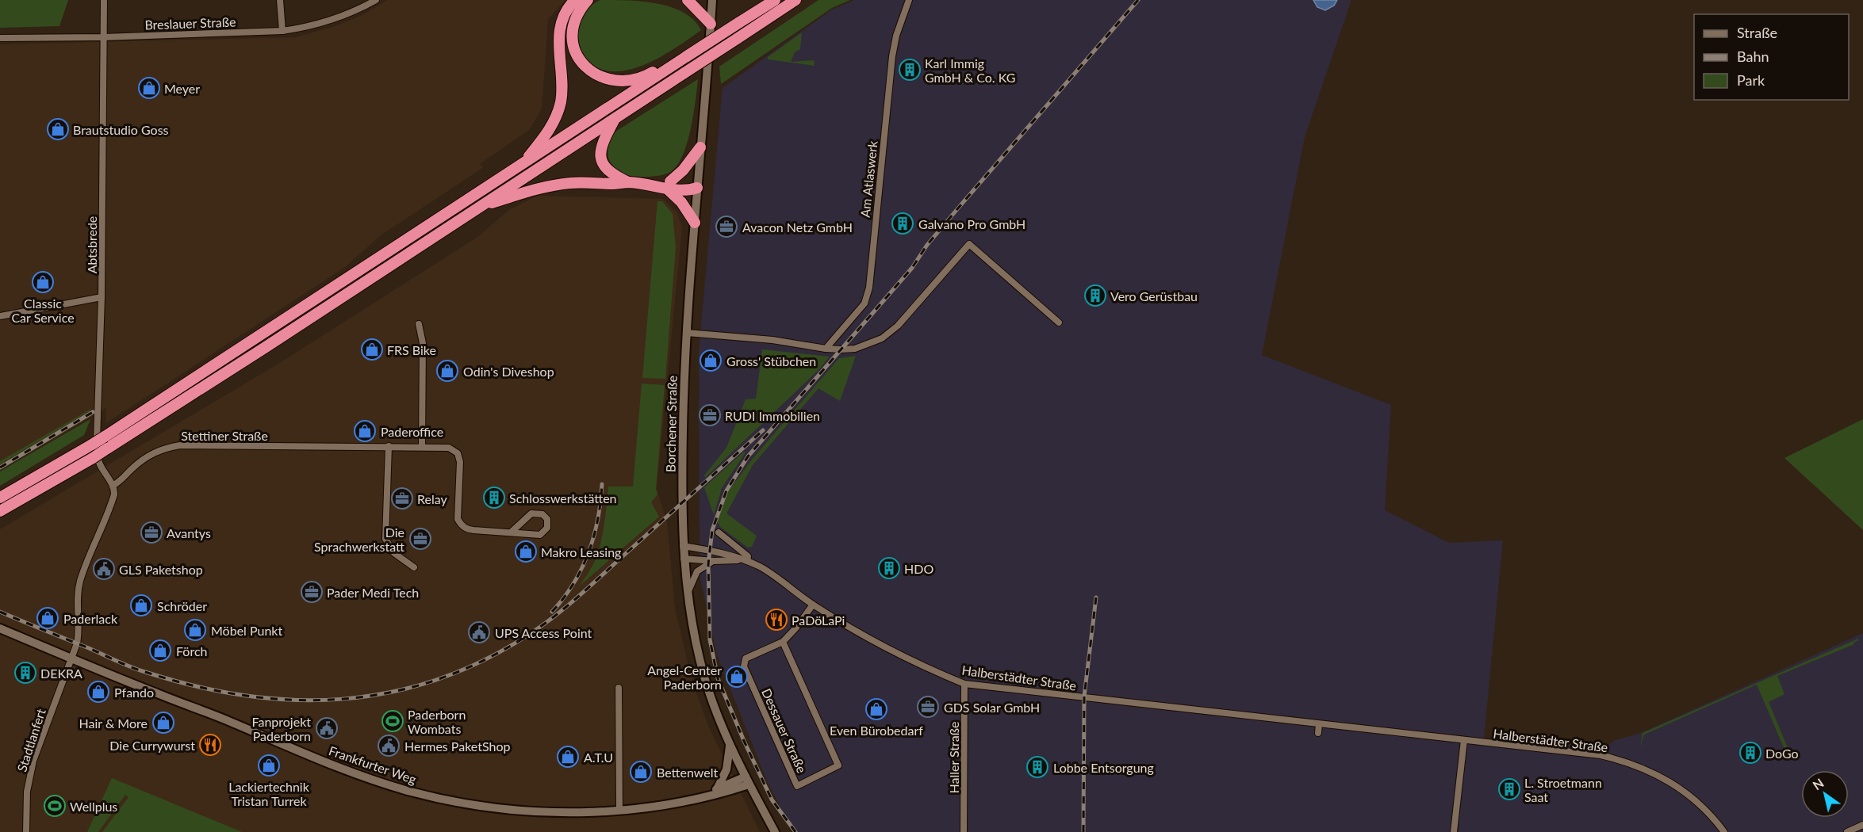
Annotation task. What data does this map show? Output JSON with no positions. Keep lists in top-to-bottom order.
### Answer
{
  "streets": {
    "main road": ["Borchener Straße", "Frankfurter Weg"],
    "street": [
      "Breslauer Straße",
      "Am Atlaswerk",
      "Abtsbrede",
      "Stettiner Straße",
      "Halberstädter Straße",
      "Dessauer Straße",
      "Stadtlanfert",
      "Haller Straße"
    ]
  },
  "crossings": [
    ["Breslauer Straße", "Abtsbrede"],
    ["Abtsbrede", "Stettiner Straße"],
    ["Borchener Straße", "Halberstädter Straße"],
    ["Borchener Straße", "Frankfurter Weg"],
    ["Halberstädter Straße", "Dessauer Straße"],
    ["Halberstädter Straße", "Haller Straße"],
    ["Stadtlanfert", "Frankfurter Weg"]
  ],
  "places": {
    "building": [
      "Karl Immig GmbH & Co. KG",
      "Galvano Pro GmbH",
      "Vero Gerüstbau",
      "Schlosswerkstätten",
      "HDO",
      "DEKRA",
      "DoGo",
      "Lobbe Entsorgung",
      "L. Stroetmann Saat"
    ],
    "shop": [
      "Meyer",
      "Brautstudio Goss",
      "Classic Car Service",
      "FRS Bike",
      "Gross' Stübchen",
      "Odin's Diveshop",
      "Paderoffice",
      "Makro Leasing",
      "Schröder",
      "Paderlack",
      "Möbel Punkt",
      "Förch",
      "Angel-Center Paderborn",
      "Pfando",
      "Even Bürobedarf",
      "Hair & More",
      "A.T.U",
      "Lackiertechnik Tristan Turrek",
      "Bettenwelt"
    ],
    "office": [
      "Avacon Netz GmbH",
      "RUDI Immobilien",
      "Relay",
      "Avantys",
      "Die Sprachwerkstatt",
      "Pader Medi Tech",
      "GDS Solar GmbH"
    ],
    "public building": [
      "GLS Paketshop",
      "UPS Access Point",
      "Fanprojekt Paderborn",
      "Hermes PaketShop"
    ],
    "restaurant": ["PaDöLaPi", "Die Currywurst"],
    "sports": ["Paderborn Wombats", "Wellplus"]
  },
  "legend": ["Straße", "Bahn", "Park"],
  "north": "top left"
}
